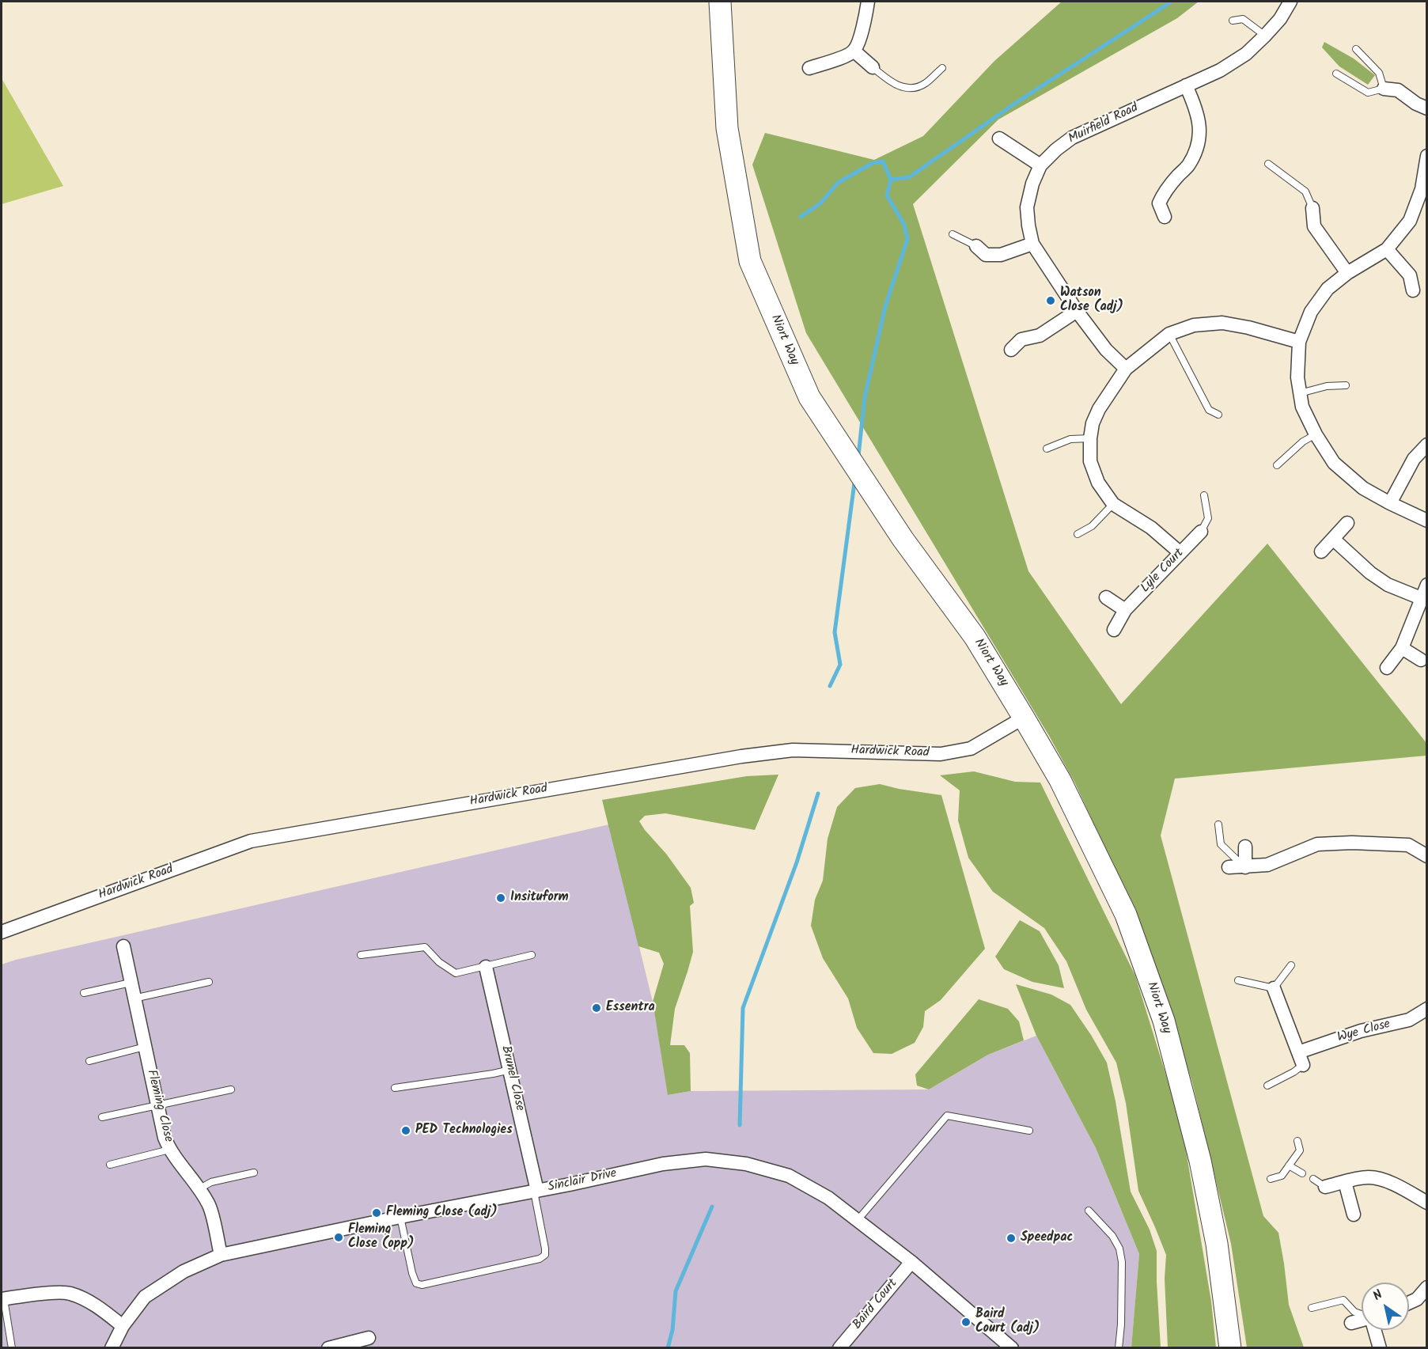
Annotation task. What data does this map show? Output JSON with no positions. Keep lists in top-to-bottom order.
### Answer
{
  "streets": {
    "highway": ["Niort Way"],
    "street": [
      "Muirfield Road",
      "Lyle Court",
      "Hardwick Road",
      "Wye Close",
      "Brunel Close",
      "Fleming Close",
      "Sinclair Drive",
      "Baird Court"
    ]
  },
  "crossings": [
    ["Niort Way", "Hardwick Road"],
    ["Brunel Close", "Sinclair Drive"],
    ["Fleming Close", "Sinclair Drive"],
    ["Sinclair Drive", "Baird Court"]
  ],
  "places": [
    "Watson Close (adj)",
    "Insituform",
    "Essentra",
    "PED Technologies",
    "Fleming Close (adj)",
    "Fleming Close (opp)",
    "Speedpac",
    "Baird Court (adj)"
  ],
  "north": "top left"
}
